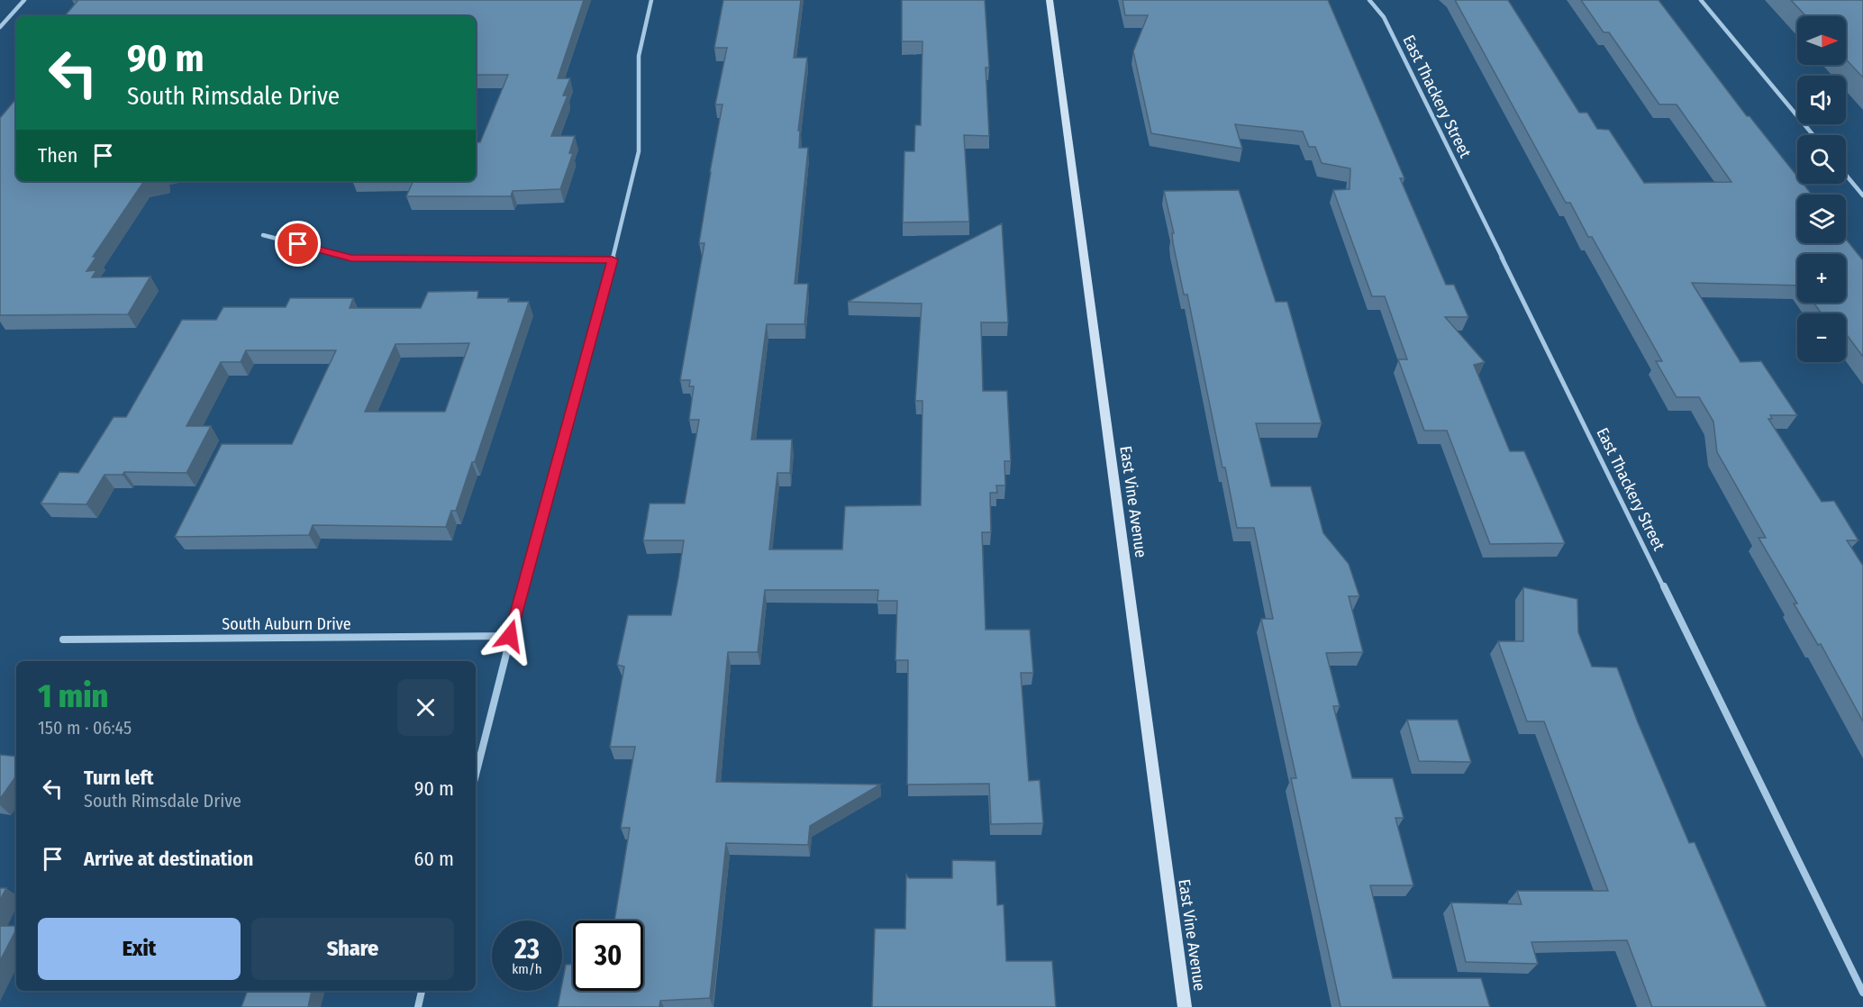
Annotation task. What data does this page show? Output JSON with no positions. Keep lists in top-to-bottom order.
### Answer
{
  "streets": {
    "street": ["East Thackery Street", "East Vine Avenue", "South Auburn Drive"]
  },
  "north": "right",
  "page": {
    "map_buttons": ["+", "−"],
    "turn": ["90 m", "South Rimsdale Drive"],
    "then": "Then",
    "heading": ["1 min", "150 m · 06:45"],
    "list": [
      {
        "name": "Turn left",
        "note": "South Rimsdale Drive",
        "value": "90 m"
      },
      {
        "name": "Arrive at destination",
        "value": "60 m"
      }
    ],
    "buttons": ["Exit", "Share"],
    "speed": "23 km/h",
    "limit": "30"
  }
}
